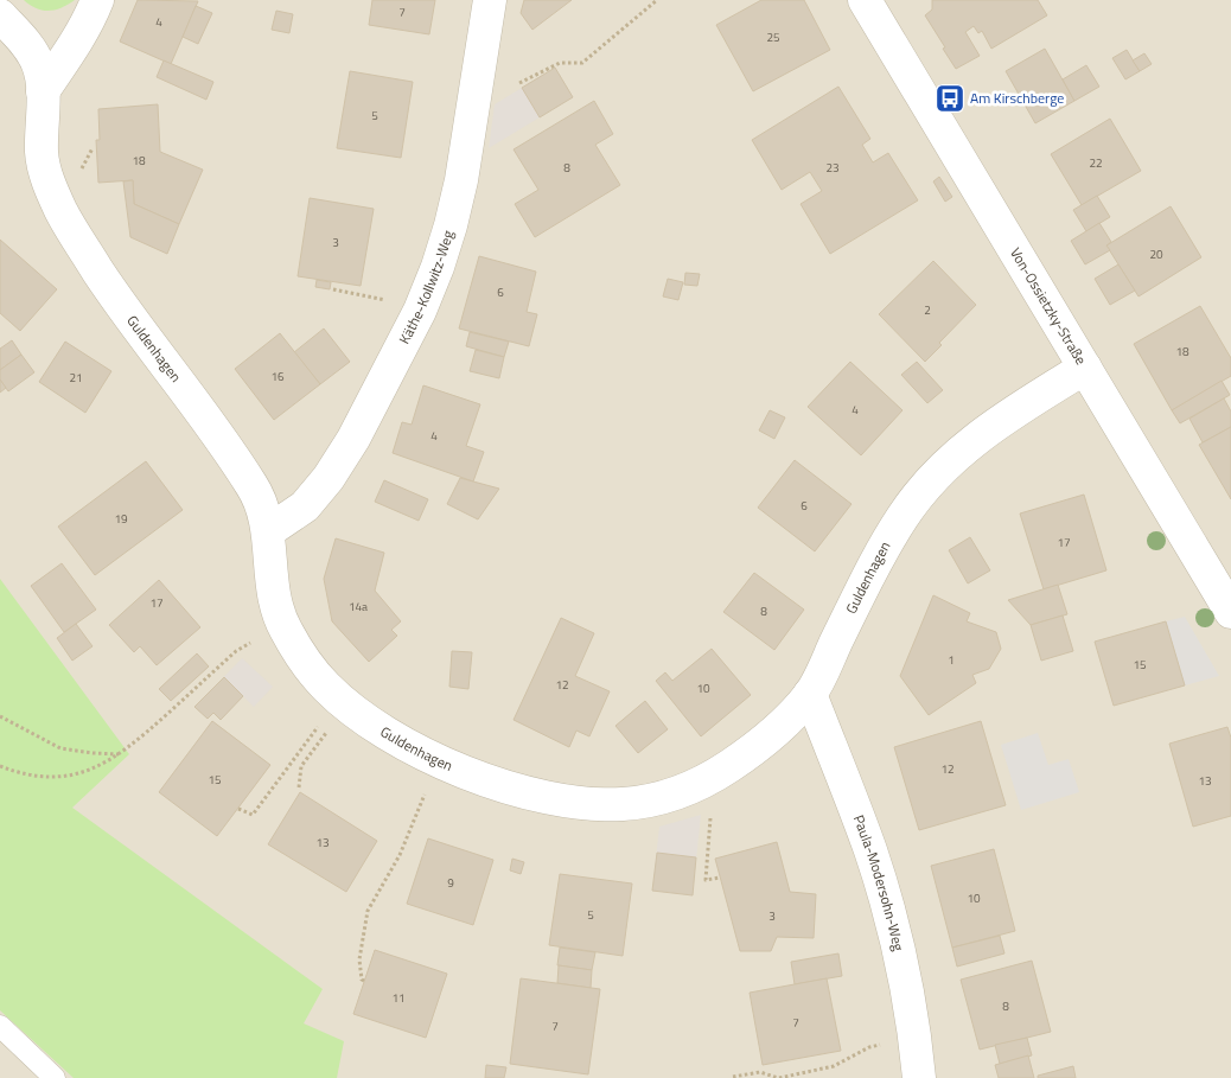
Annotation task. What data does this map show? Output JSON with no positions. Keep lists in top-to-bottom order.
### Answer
{
  "streets": {
    "street": [
      "Käthe-Kollwitz-Weg",
      "Von-Ossietzky-Straße",
      "Guldenhagen",
      "Paula-Modersohn-Weg"
    ]
  },
  "crossings": [
    ["Käthe-Kollwitz-Weg", "Guldenhagen"],
    ["Von-Ossietzky-Straße", "Guldenhagen"],
    ["Guldenhagen", "Paula-Modersohn-Weg"]
  ],
  "places": {
    "bus stop": ["Am Kirschberge"]
  },
  "house_numbers": [
    "7",
    "4",
    "25",
    "5",
    "18",
    "22",
    "8",
    "23",
    "3",
    "20",
    "6",
    "2",
    "18",
    "16",
    "21",
    "4",
    "4",
    "6",
    "19",
    "17",
    "17",
    "14a",
    "8",
    "1",
    "15",
    "12",
    "10",
    "12",
    "15",
    "13",
    "13",
    "9",
    "10",
    "5",
    "3",
    "11",
    "8",
    "7",
    "7"
  ]
}
